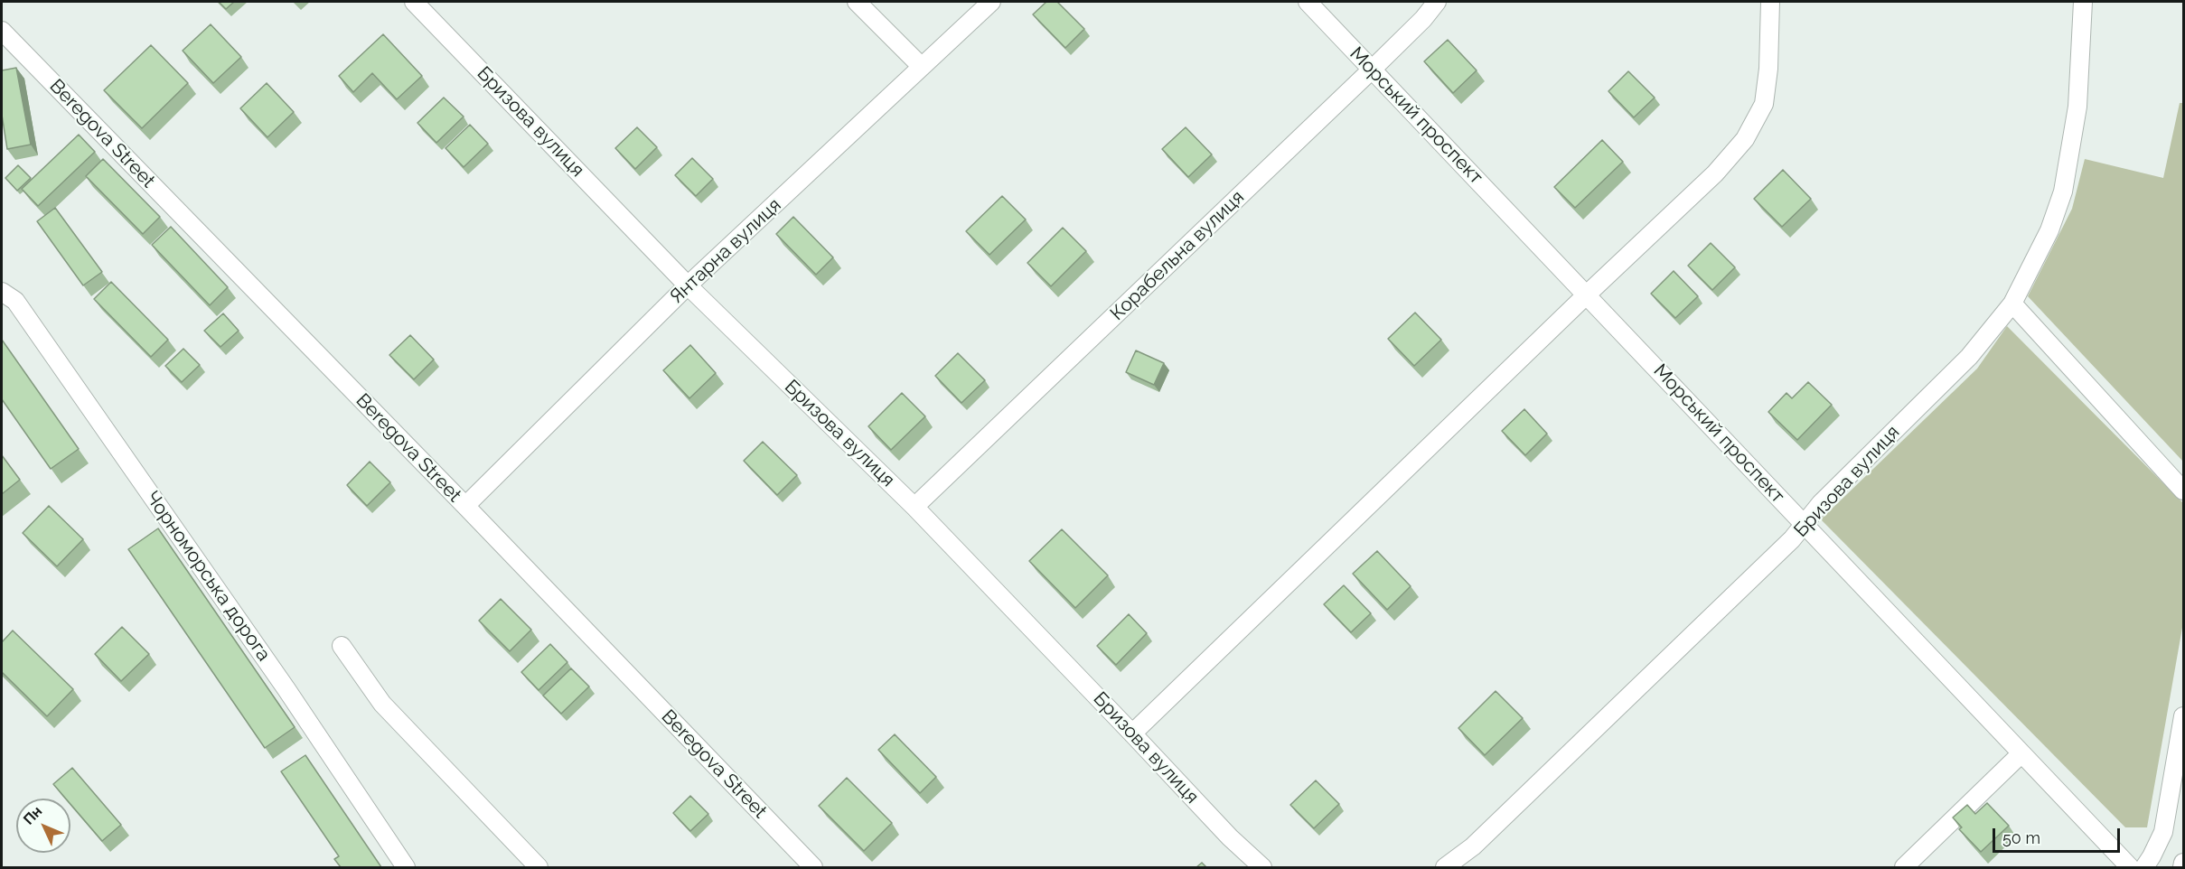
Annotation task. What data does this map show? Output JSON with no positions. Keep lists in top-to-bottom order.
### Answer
{
  "streets": {
    "street": [
      "Морський проспект",
      "Бризова вулиця",
      "Beregova Street",
      "Янтарна вулиця",
      "Корабельна вулиця",
      "Чорноморська дорога"
    ]
  },
  "crossings": [
    ["Морський проспект", "Бризова вулиця"],
    ["Морський проспект", "Корабельна вулиця"],
    ["Бризова вулиця", "Янтарна вулиця"],
    ["Бризова вулиця", "Корабельна вулиця"],
    ["Beregova Street", "Янтарна вулиця"]
  ],
  "scale_bar": "50 m",
  "north": "top left"
}
